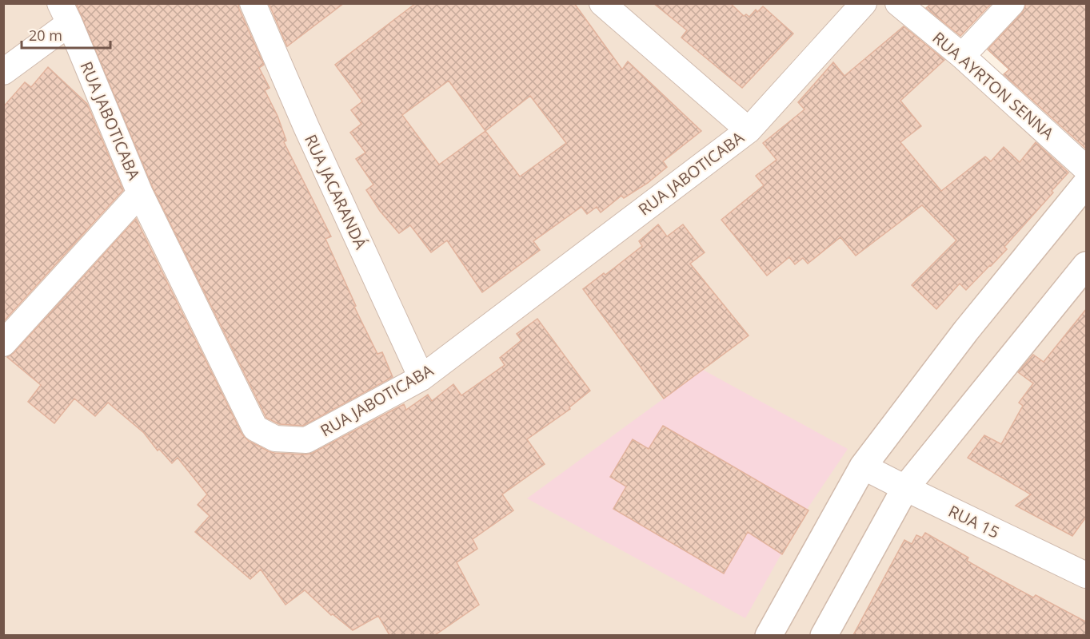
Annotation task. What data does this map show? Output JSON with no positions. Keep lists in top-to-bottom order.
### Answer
{
  "streets": {
    "street": [
      "RUA AYRTON SENNA",
      "RUA JABOTICABA",
      "RUA JACARANDÁ",
      "RUA 15"
    ]
  },
  "crossings": [
    ["RUA JABOTICABA", "RUA JACARANDÁ"]
  ],
  "scale_bar": "20 m"
}
